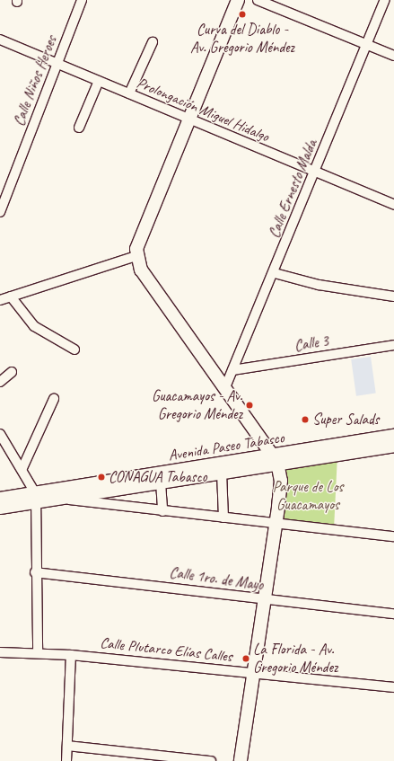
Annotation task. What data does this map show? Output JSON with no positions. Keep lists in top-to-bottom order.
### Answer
{
  "streets": {
    "main road": ["Avenida Paseo Tabasco"],
    "street": [
      "Calle Niños Heroes",
      "Prolongación Miguel Hidalgo",
      "Calle Ernesto Malda",
      "Calle 3",
      "Calle 1ro. de Mayo",
      "Calle Plutarco Elías Calles"
    ]
  },
  "crossings": [
    ["Calle Niños Heroes", "Prolongación Miguel Hidalgo"],
    ["Prolongación Miguel Hidalgo", "Calle Ernesto Malda"],
    ["Calle Ernesto Malda", "Calle 3"]
  ],
  "parks": ["Parque de Los Guacamayos"],
  "places": [
    "Curva del Diablo - Av. Gregorio Méndez",
    "Guacamayos - Av. Gregorio Méndez",
    "Super Salads",
    "CONAGUA Tabasco",
    "La Florida - Av. Gregorio Méndez"
  ]
}
